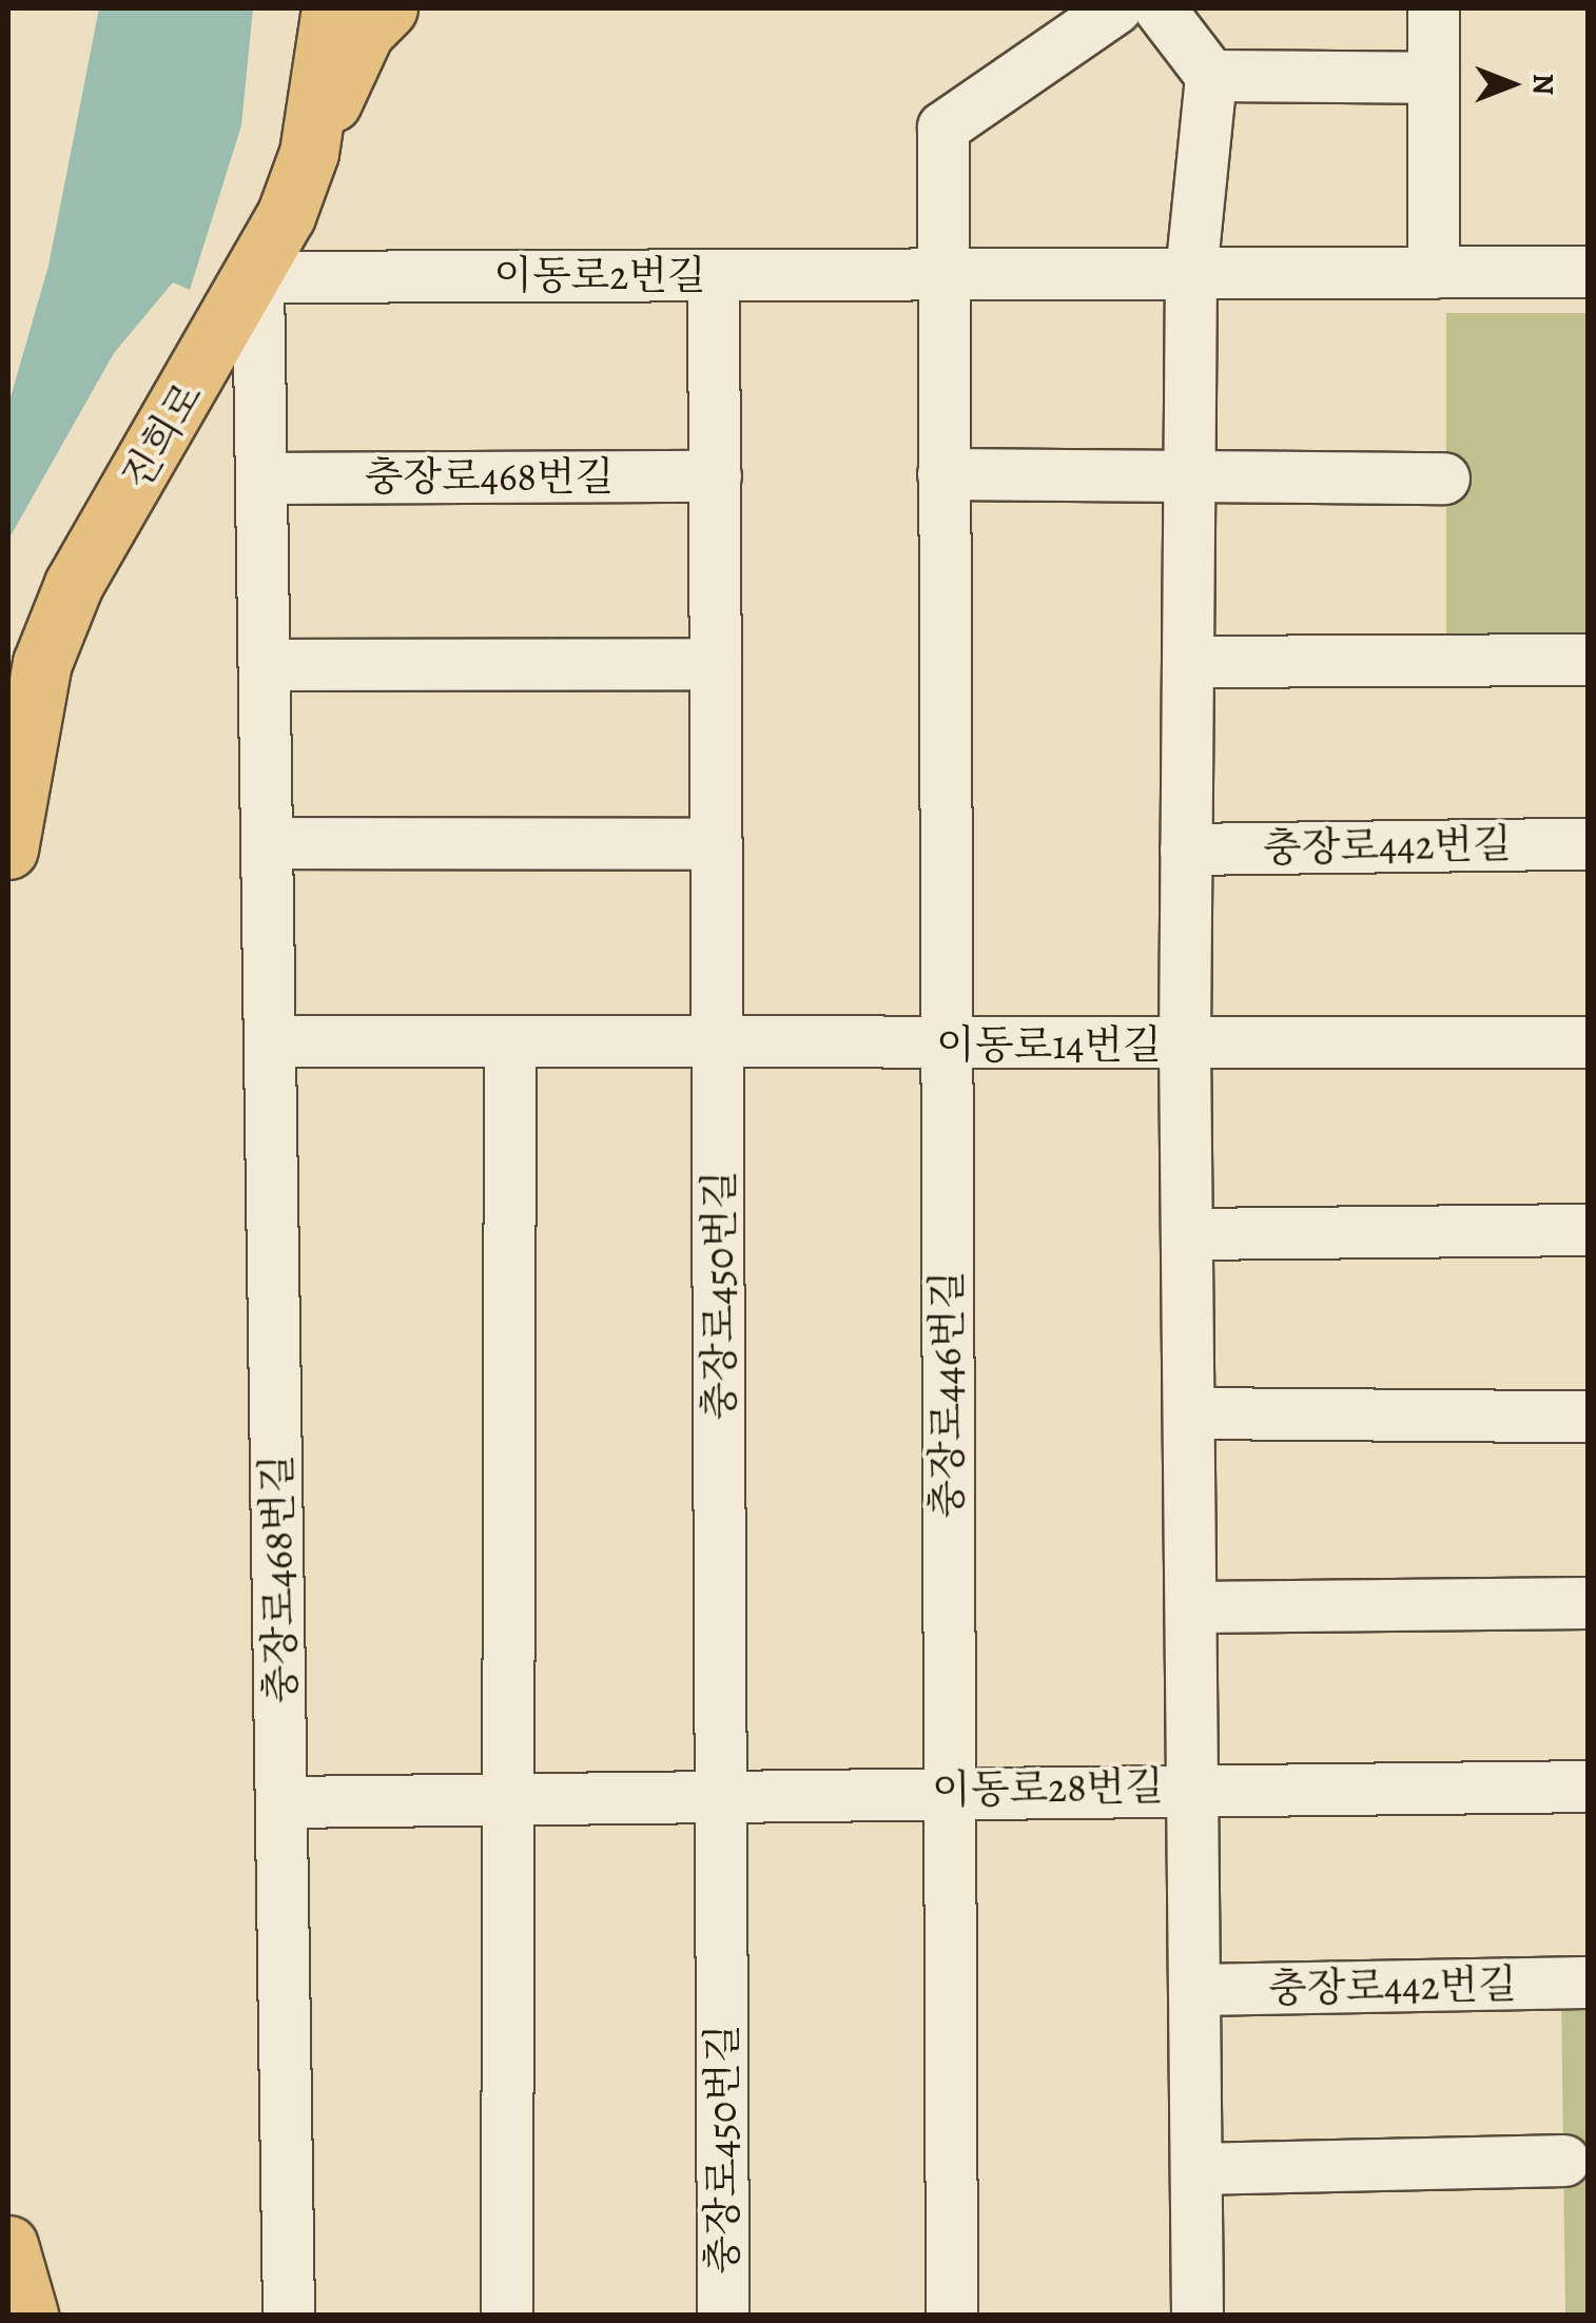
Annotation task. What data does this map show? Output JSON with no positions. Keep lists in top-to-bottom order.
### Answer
{
  "streets": {
    "main road": ["진희로"],
    "street": [
      "이동로2번길",
      "충장로468번길",
      "충장로442번길",
      "이동로14번길",
      "충장로450번길",
      "충장로446번길",
      "이동로28번길"
    ]
  },
  "crossings": [
    ["이동로2번길", "진희로"],
    ["이동로2번길", "충장로468번길"],
    ["이동로2번길", "충장로450번길"],
    ["이동로2번길", "충장로446번길"],
    ["진희로", "충장로468번길"],
    ["충장로468번길", "이동로14번길"],
    ["충장로468번길", "충장로450번길"],
    ["충장로468번길", "이동로28번길"],
    ["이동로14번길", "충장로450번길"],
    ["이동로14번길", "충장로446번길"],
    ["충장로450번길", "이동로28번길"],
    ["충장로446번길", "이동로28번길"]
  ],
  "north": "right"
}
